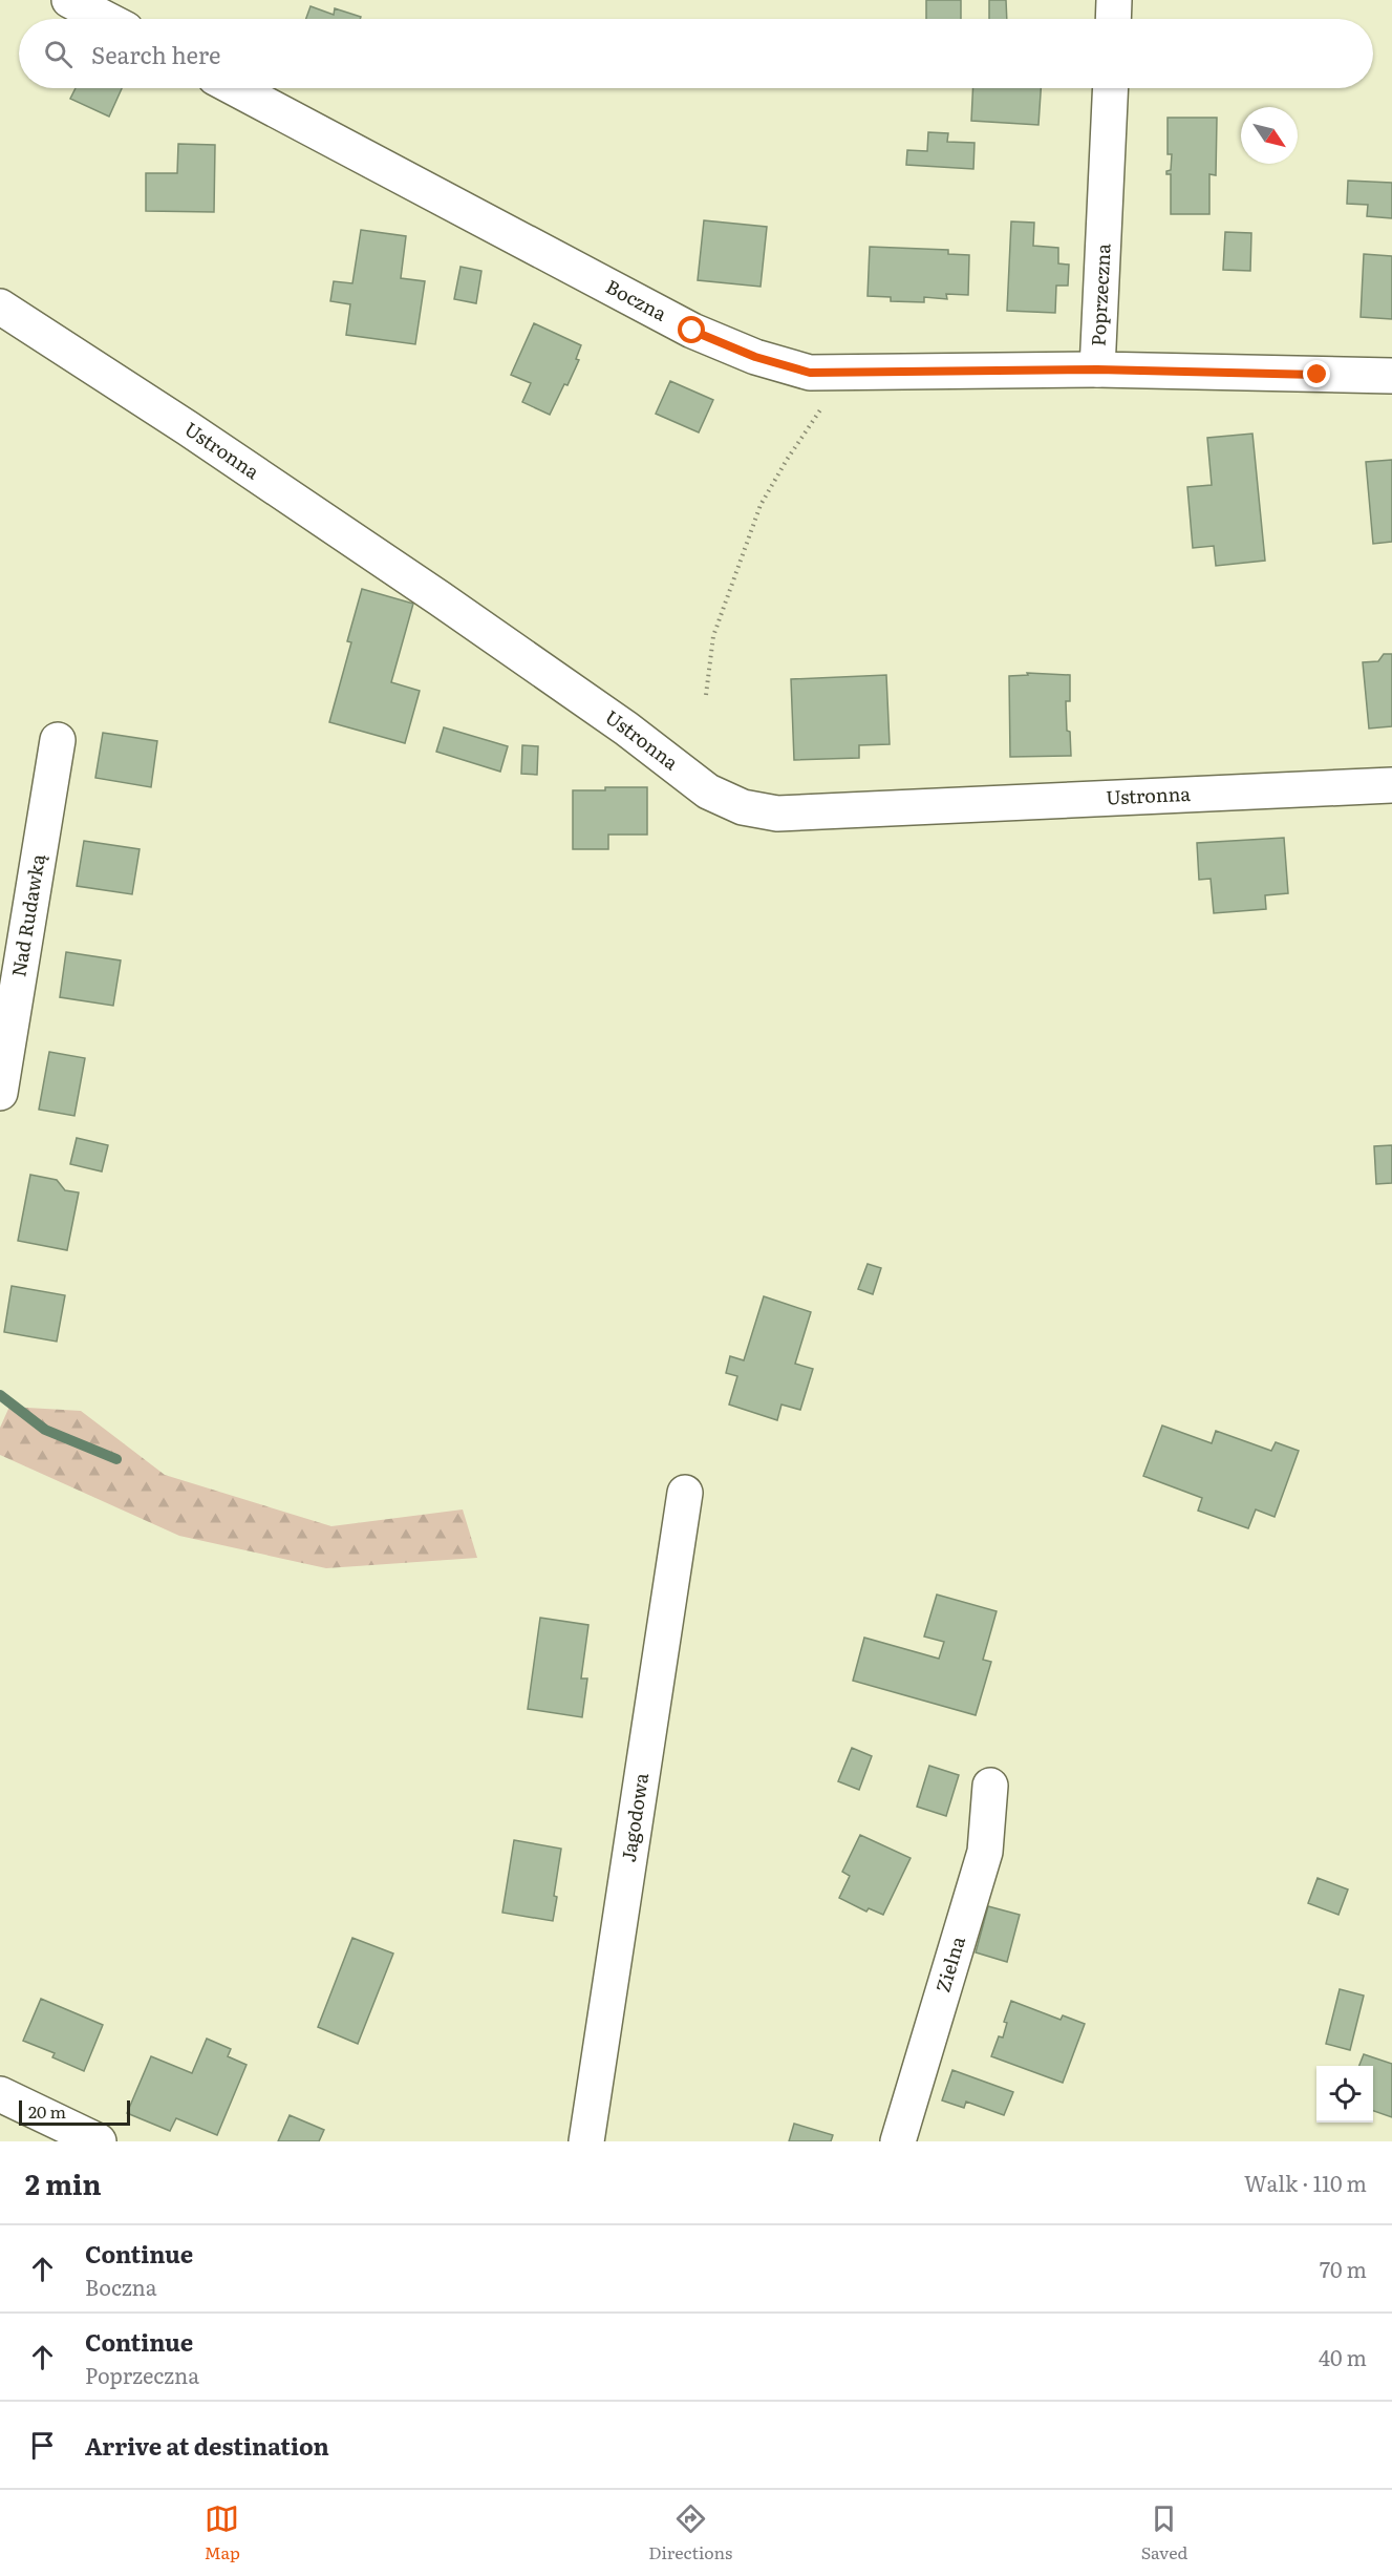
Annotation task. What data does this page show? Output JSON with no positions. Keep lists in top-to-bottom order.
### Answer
{
  "streets": {
    "street": [
      "Poprzeczna",
      "Boczna",
      "Ustronna",
      "Nad Rudawką",
      "Jagodowa",
      "Zielna"
    ]
  },
  "crossings": [
    ["Poprzeczna", "Boczna"]
  ],
  "scale_bar": "20 m",
  "north": "bottom right",
  "page": {
    "search": "Search here",
    "scale": "20 m",
    "heading": ["2 min", "Walk · 110 m"],
    "list": [
      ["Continue", "Boczna", "70 m"],
      ["Continue", "Poprzeczna", "40 m"],
      "Arrive at destination"
    ],
    "nav": ["Map", "Directions", "Saved"]
  }
}
